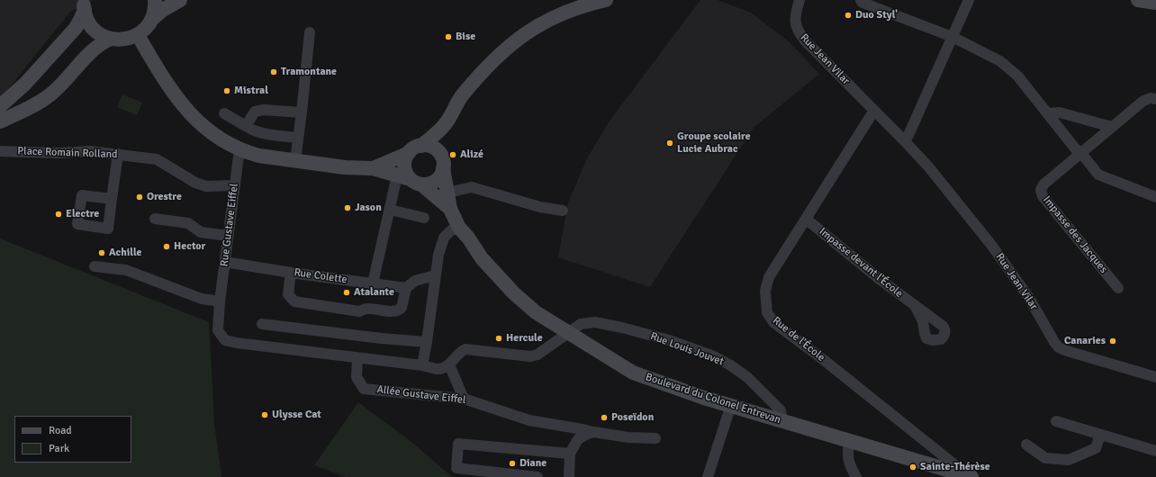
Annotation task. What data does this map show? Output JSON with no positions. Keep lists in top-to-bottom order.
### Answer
{
  "streets": {
    "street": [
      "Rue Jean Vilar",
      "Place Romain Rolland",
      "Rue Gustave Eiffel",
      "Impasse des Jacques",
      "Impasse devant l'École",
      "Rue Colette",
      "Rue de l'École",
      "Rue Louis Jouvet",
      "Allée Gustave Eiffel",
      "Boulevard du Colonel Entrevan"
    ]
  },
  "crossings": [
    ["Rue Jean Vilar", "Rue de l'École"],
    ["Place Romain Rolland", "Rue Gustave Eiffel"],
    ["Rue Gustave Eiffel", "Rue Colette"],
    ["Rue Gustave Eiffel", "Boulevard du Colonel Entrevan"],
    ["Impasse devant l'École", "Rue de l'École"],
    ["Rue de l'École", "Boulevard du Colonel Entrevan"],
    ["Rue Louis Jouvet", "Boulevard du Colonel Entrevan"]
  ],
  "places": [
    "Duo Styl'",
    "Bise",
    "Tramontane",
    "Mistral",
    "Groupe scolaire Lucie Aubrac",
    "Alizé",
    "Orestre",
    "Jason",
    "Electre",
    "Hector",
    "Achille",
    "Atalante",
    "Hercule",
    "Canaries",
    "Ulysse Cat",
    "Poseïdon",
    "Diane",
    "Sainte-Thérèse"
  ],
  "legend": ["Road", "Park"]
}
